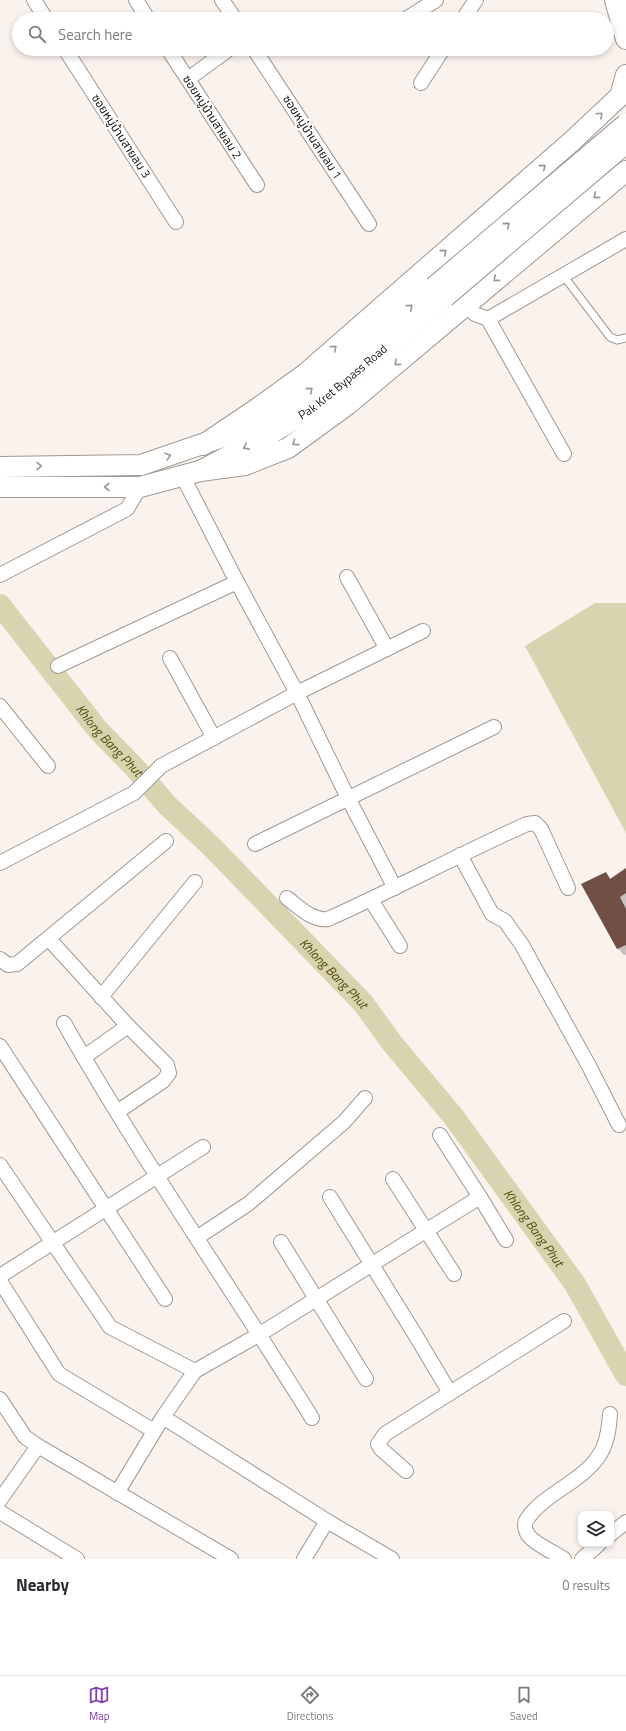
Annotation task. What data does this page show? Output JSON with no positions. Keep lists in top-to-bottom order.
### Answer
{
  "streets": {
    "main road": ["Pak Kret Bypass Road"],
    "street": ["ซอยหมู่บ้านสายลม 2", "ซอยหมู่บ้านสายลม 3", "ซอยหมู่บ้านสายลม 1"]
  },
  "water": ["Khlong Bang Phut"],
  "page": {
    "search": "Search here",
    "heading": ["Nearby", "0 results"],
    "nav": ["Map", "Directions", "Saved"]
  }
}
